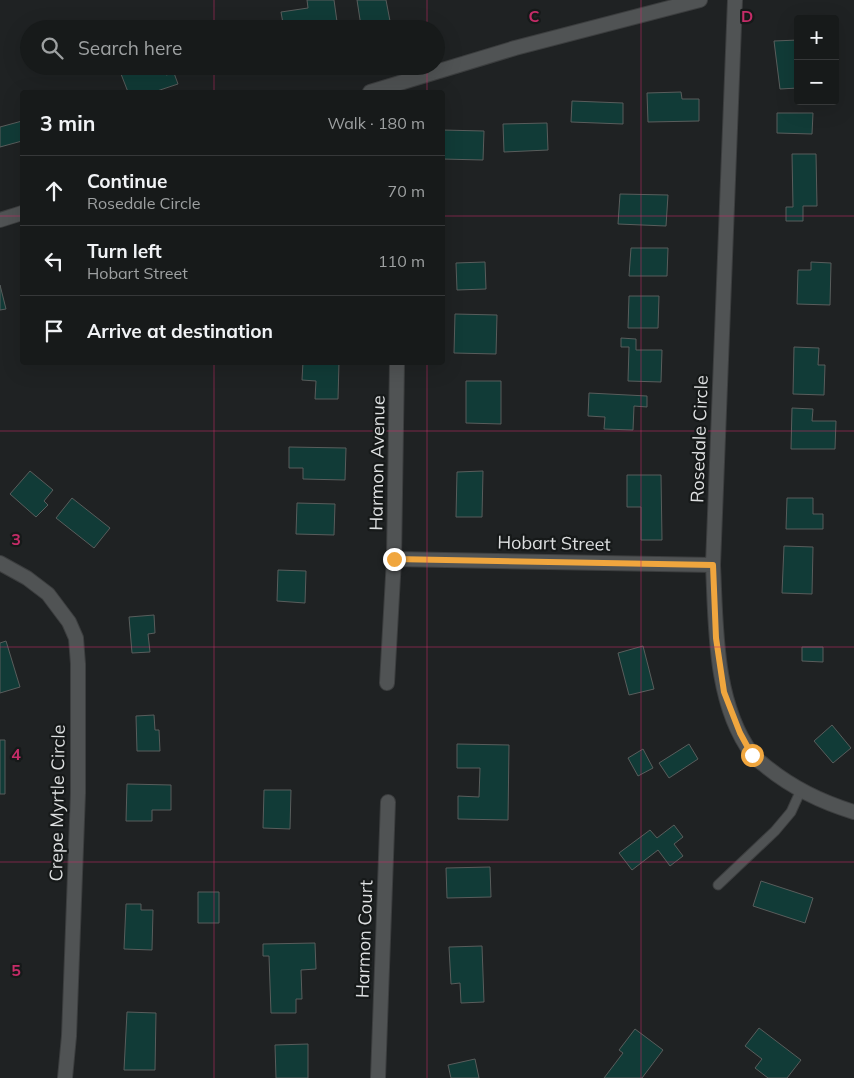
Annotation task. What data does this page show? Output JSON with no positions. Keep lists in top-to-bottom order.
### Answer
{
  "streets": {
    "street": [
      "Rosedale Circle",
      "Harmon Avenue",
      "Hobart Street",
      "Crepe Myrtle Circle",
      "Harmon Court"
    ]
  },
  "crossings": [
    ["Rosedale Circle", "Hobart Street"],
    ["Harmon Avenue", "Hobart Street"]
  ],
  "page": {
    "map_buttons": ["+", "−"],
    "search": "Search here",
    "heading": ["3 min", "Walk · 180 m"],
    "list": [
      ["Continue", "Rosedale Circle", "70 m"],
      ["Turn left", "Hobart Street", "110 m"],
      "Arrive at destination"
    ]
  },
  "grid": {
    "columns": ["C", "D"],
    "rows": ["3", "4", "5"]
  }
}
